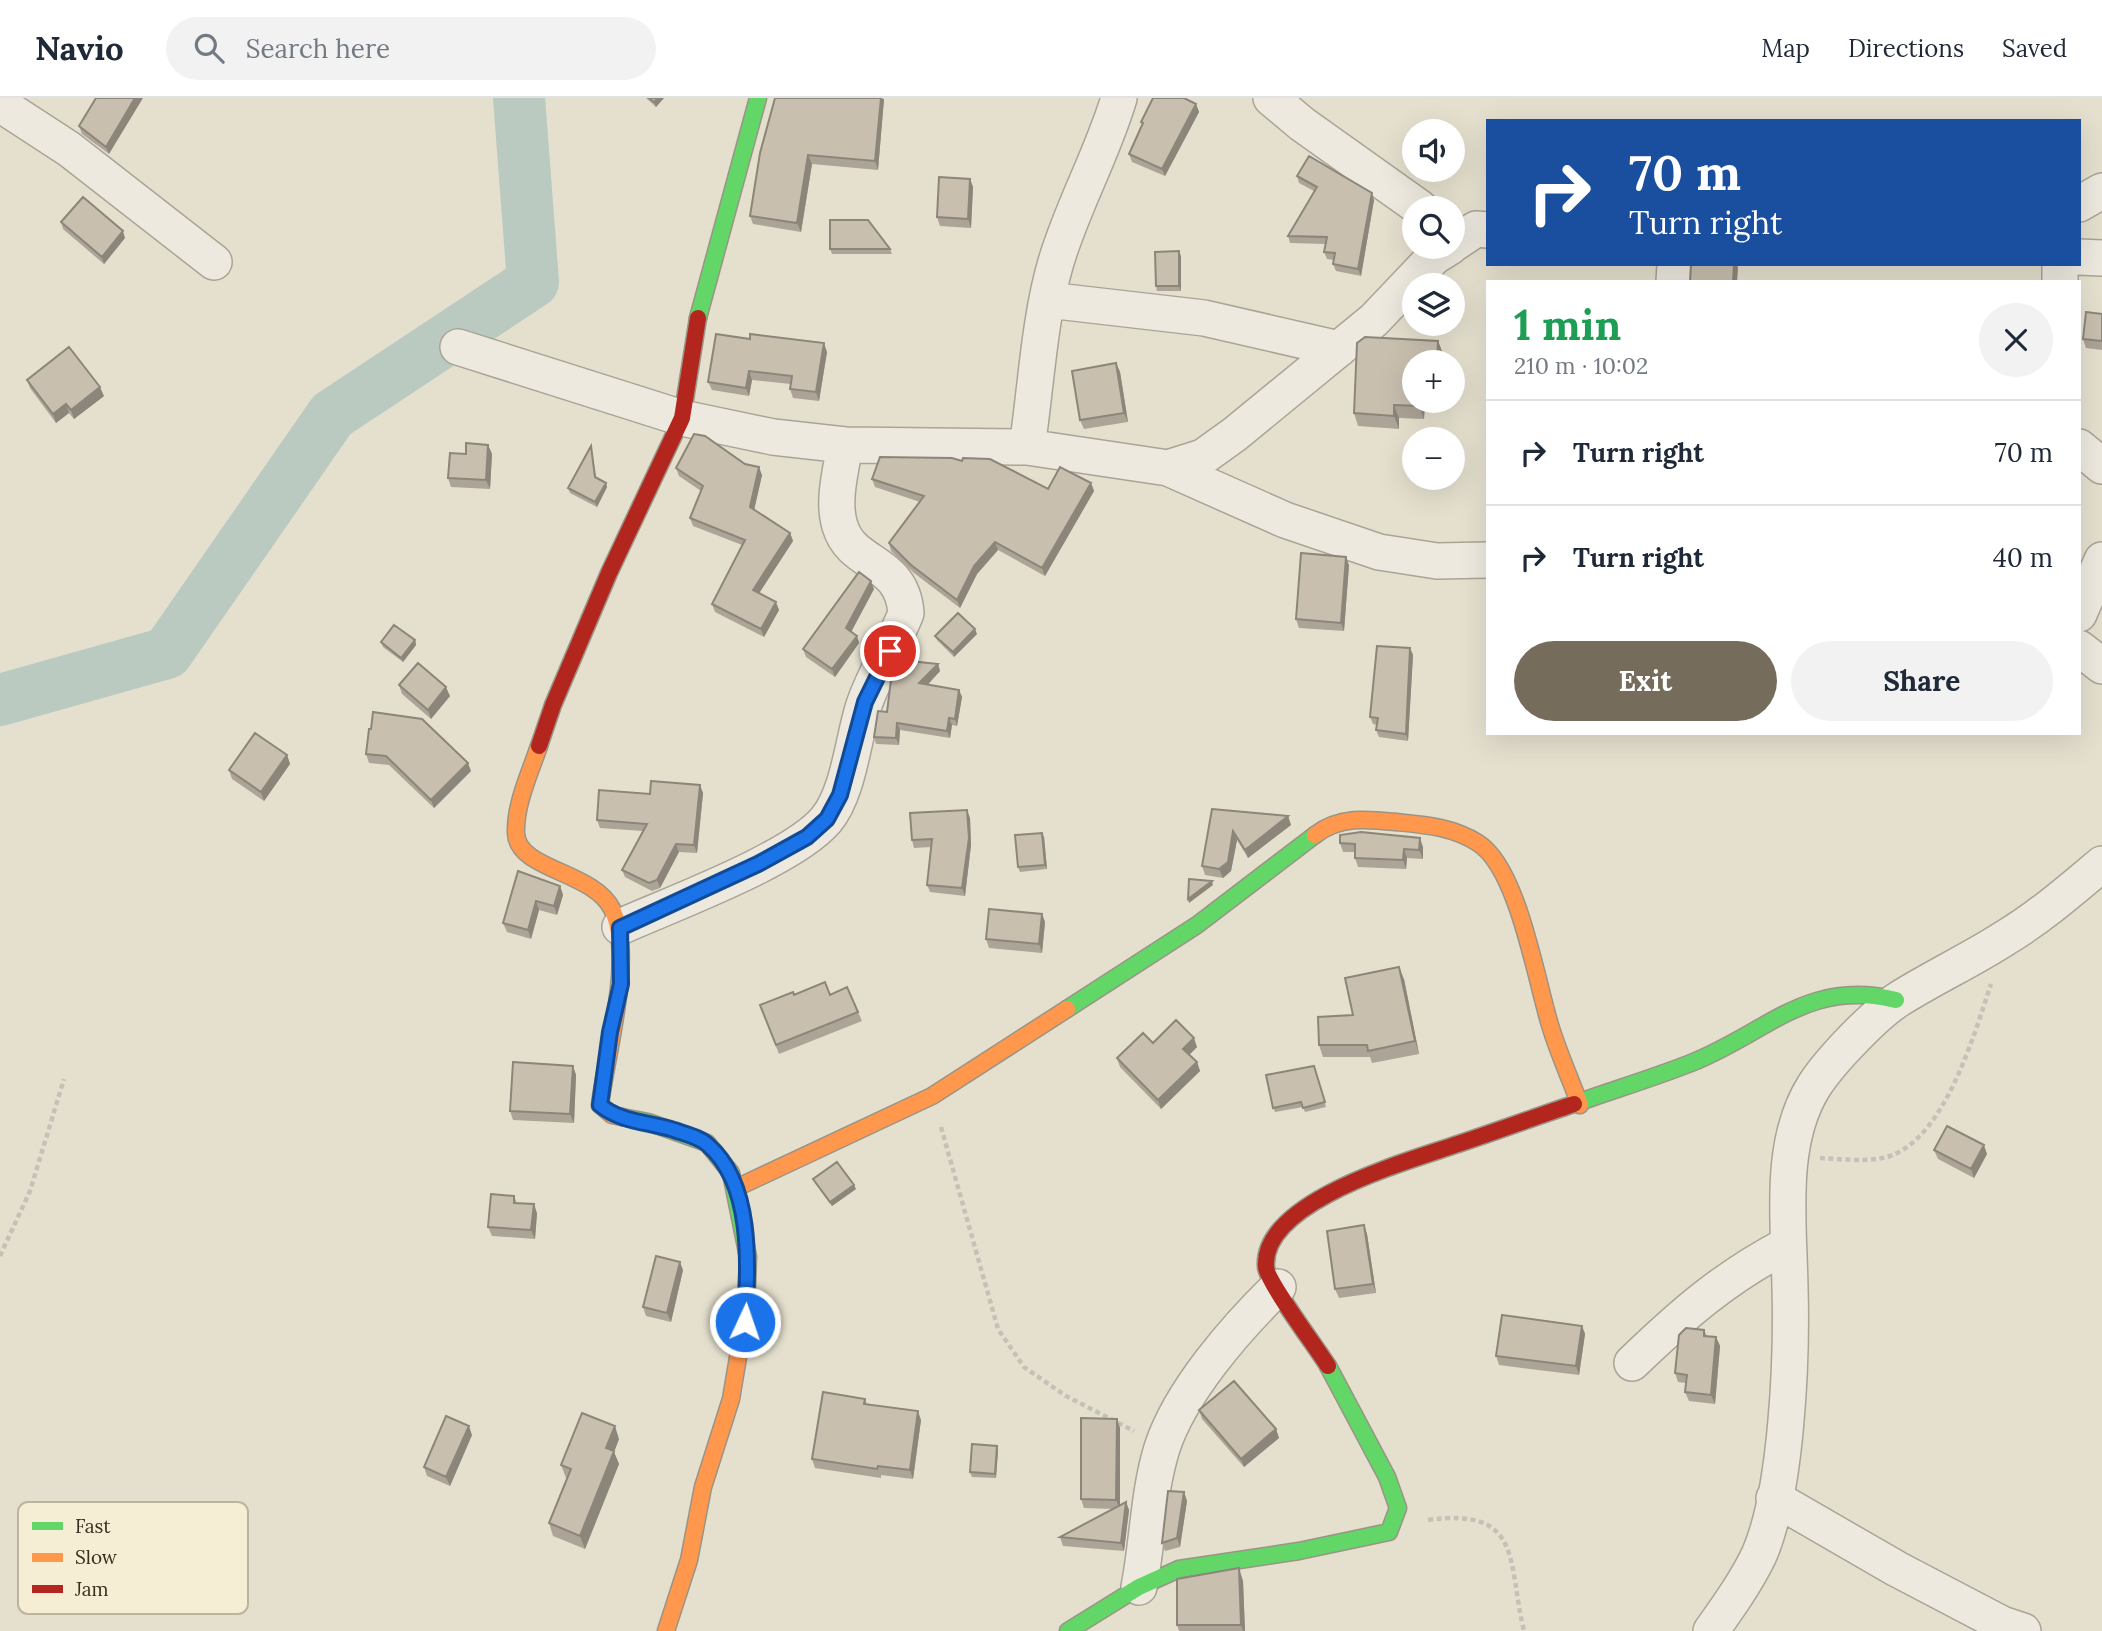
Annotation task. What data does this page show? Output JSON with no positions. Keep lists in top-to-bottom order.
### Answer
{
  "legend": ["Fast", "Slow", "Jam"],
  "page": {
    "header": "Navio",
    "search": "Search here",
    "nav": ["Map", "Directions", "Saved"],
    "map_buttons": ["+", "−"],
    "turn": ["70 m", "Turn right"],
    "heading": ["1 min", "210 m · 10:02"],
    "list": [
      {
        "name": "Turn right",
        "value": "70 m"
      },
      {
        "name": "Turn right",
        "value": "40 m"
      }
    ],
    "buttons": ["Exit", "Share"]
  }
}
